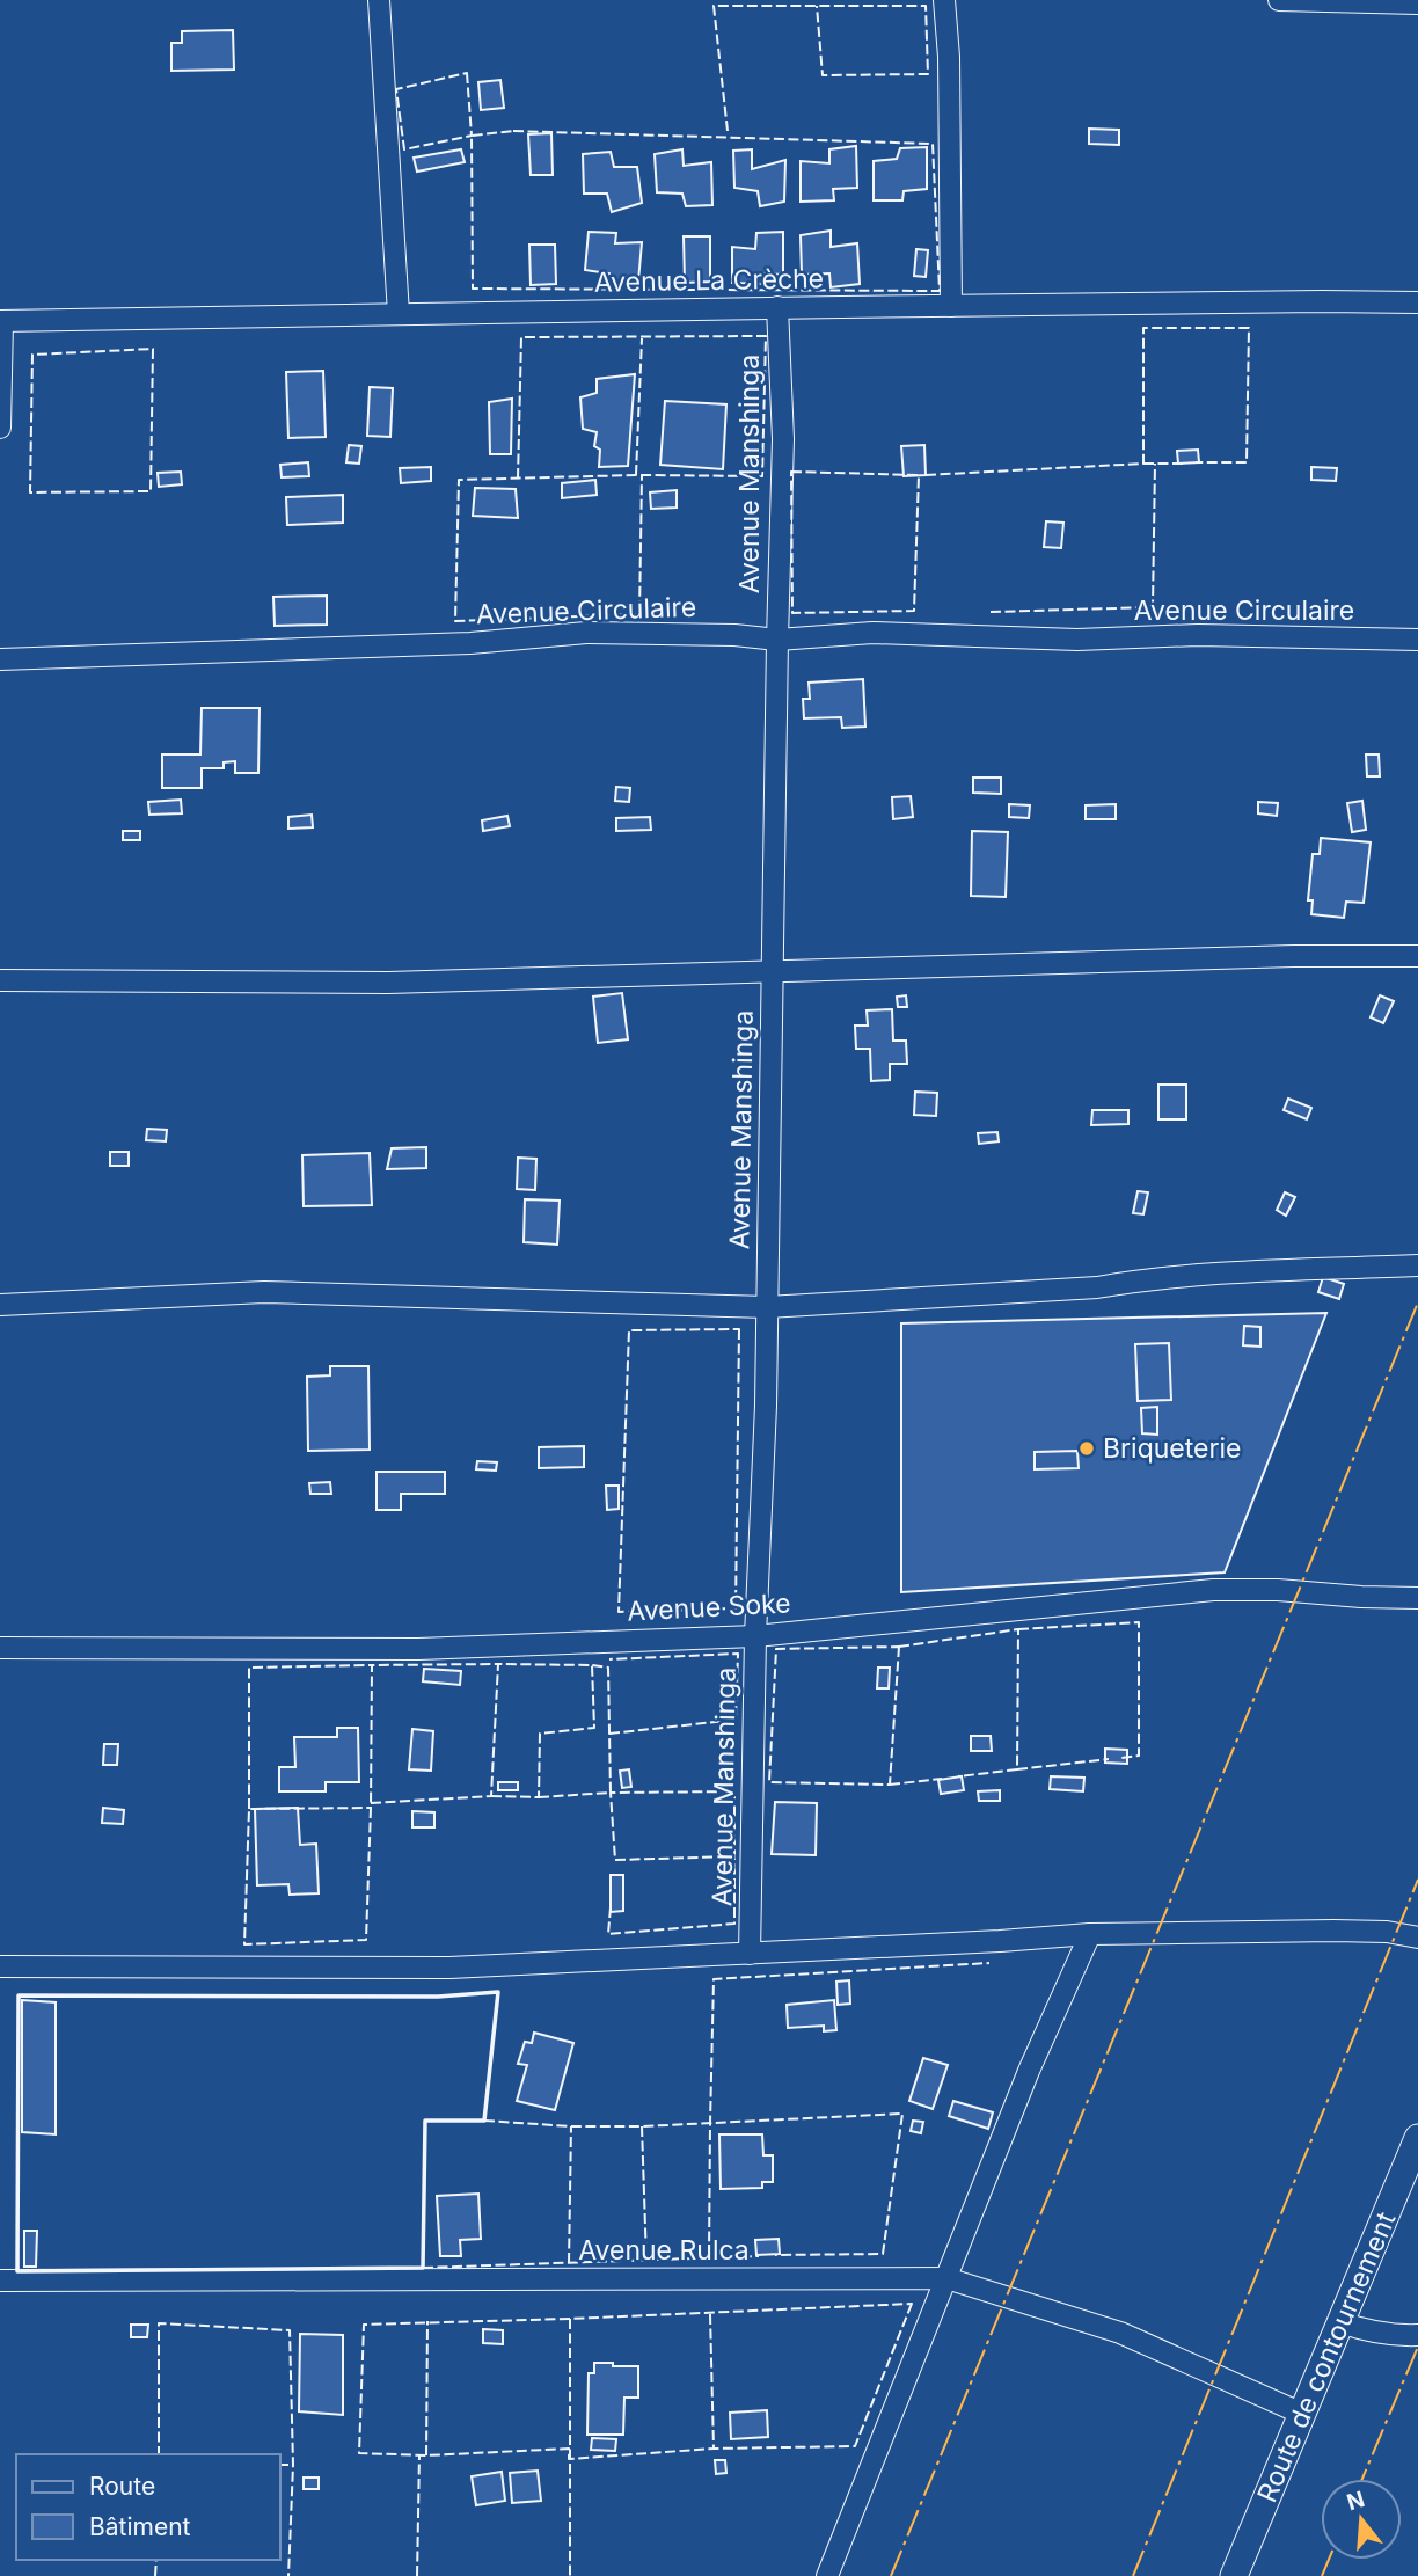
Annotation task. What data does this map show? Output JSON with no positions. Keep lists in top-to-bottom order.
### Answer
{
  "streets": {
    "street": [
      "Avenue La Crèche",
      "Avenue Manshinga",
      "Avenue Circulaire",
      "Avenue Soke",
      "Avenue Rulca",
      "Route de contournement"
    ]
  },
  "crossings": [
    ["Avenue La Crèche", "Avenue Manshinga"],
    ["Avenue Manshinga", "Avenue Circulaire"],
    ["Avenue Manshinga", "Avenue Soke"],
    ["Avenue Rulca", "Route de contournement"]
  ],
  "places": ["Briqueterie"],
  "legend": ["Route", "Bâtiment"],
  "north": "top"
}
